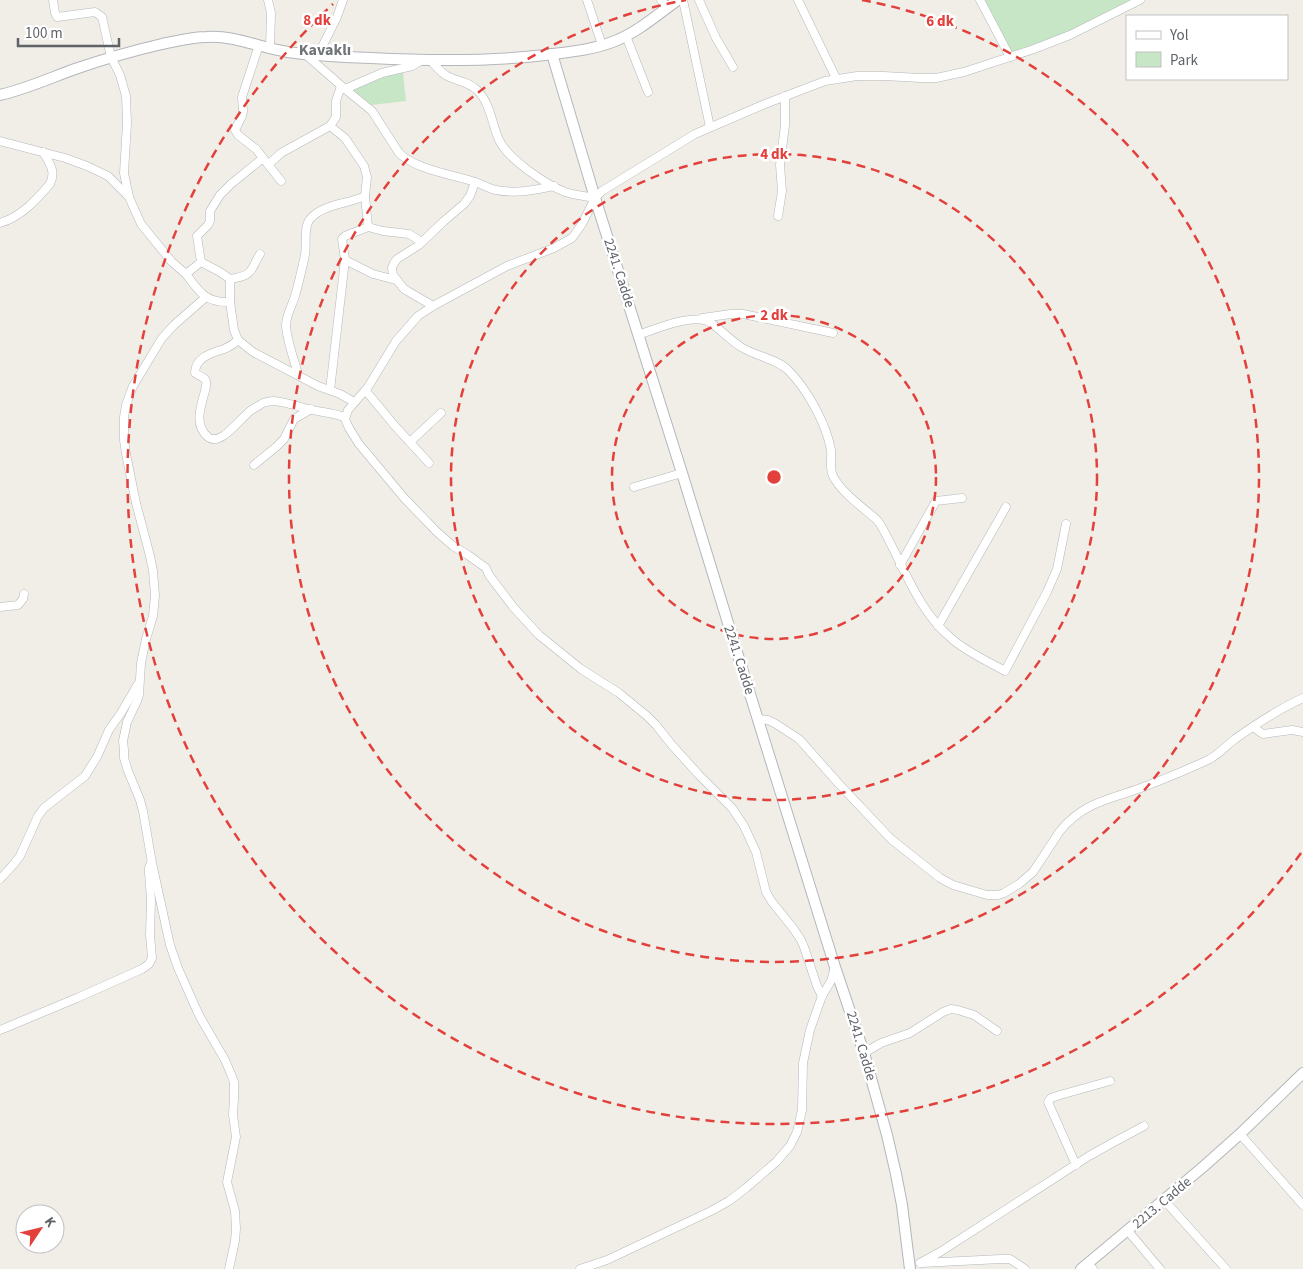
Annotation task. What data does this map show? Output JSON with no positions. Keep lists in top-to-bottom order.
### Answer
{
  "streets": {
    "street": ["2241. Cadde", "2213. Cadde"]
  },
  "districts": ["Kavaklı"],
  "legend": ["Yol", "Park"],
  "scale_bar": "100 m",
  "north": "top right",
  "rings": [
    "8 dk",
    "6 dk",
    "4 dk",
    "2 dk"
  ]
}
